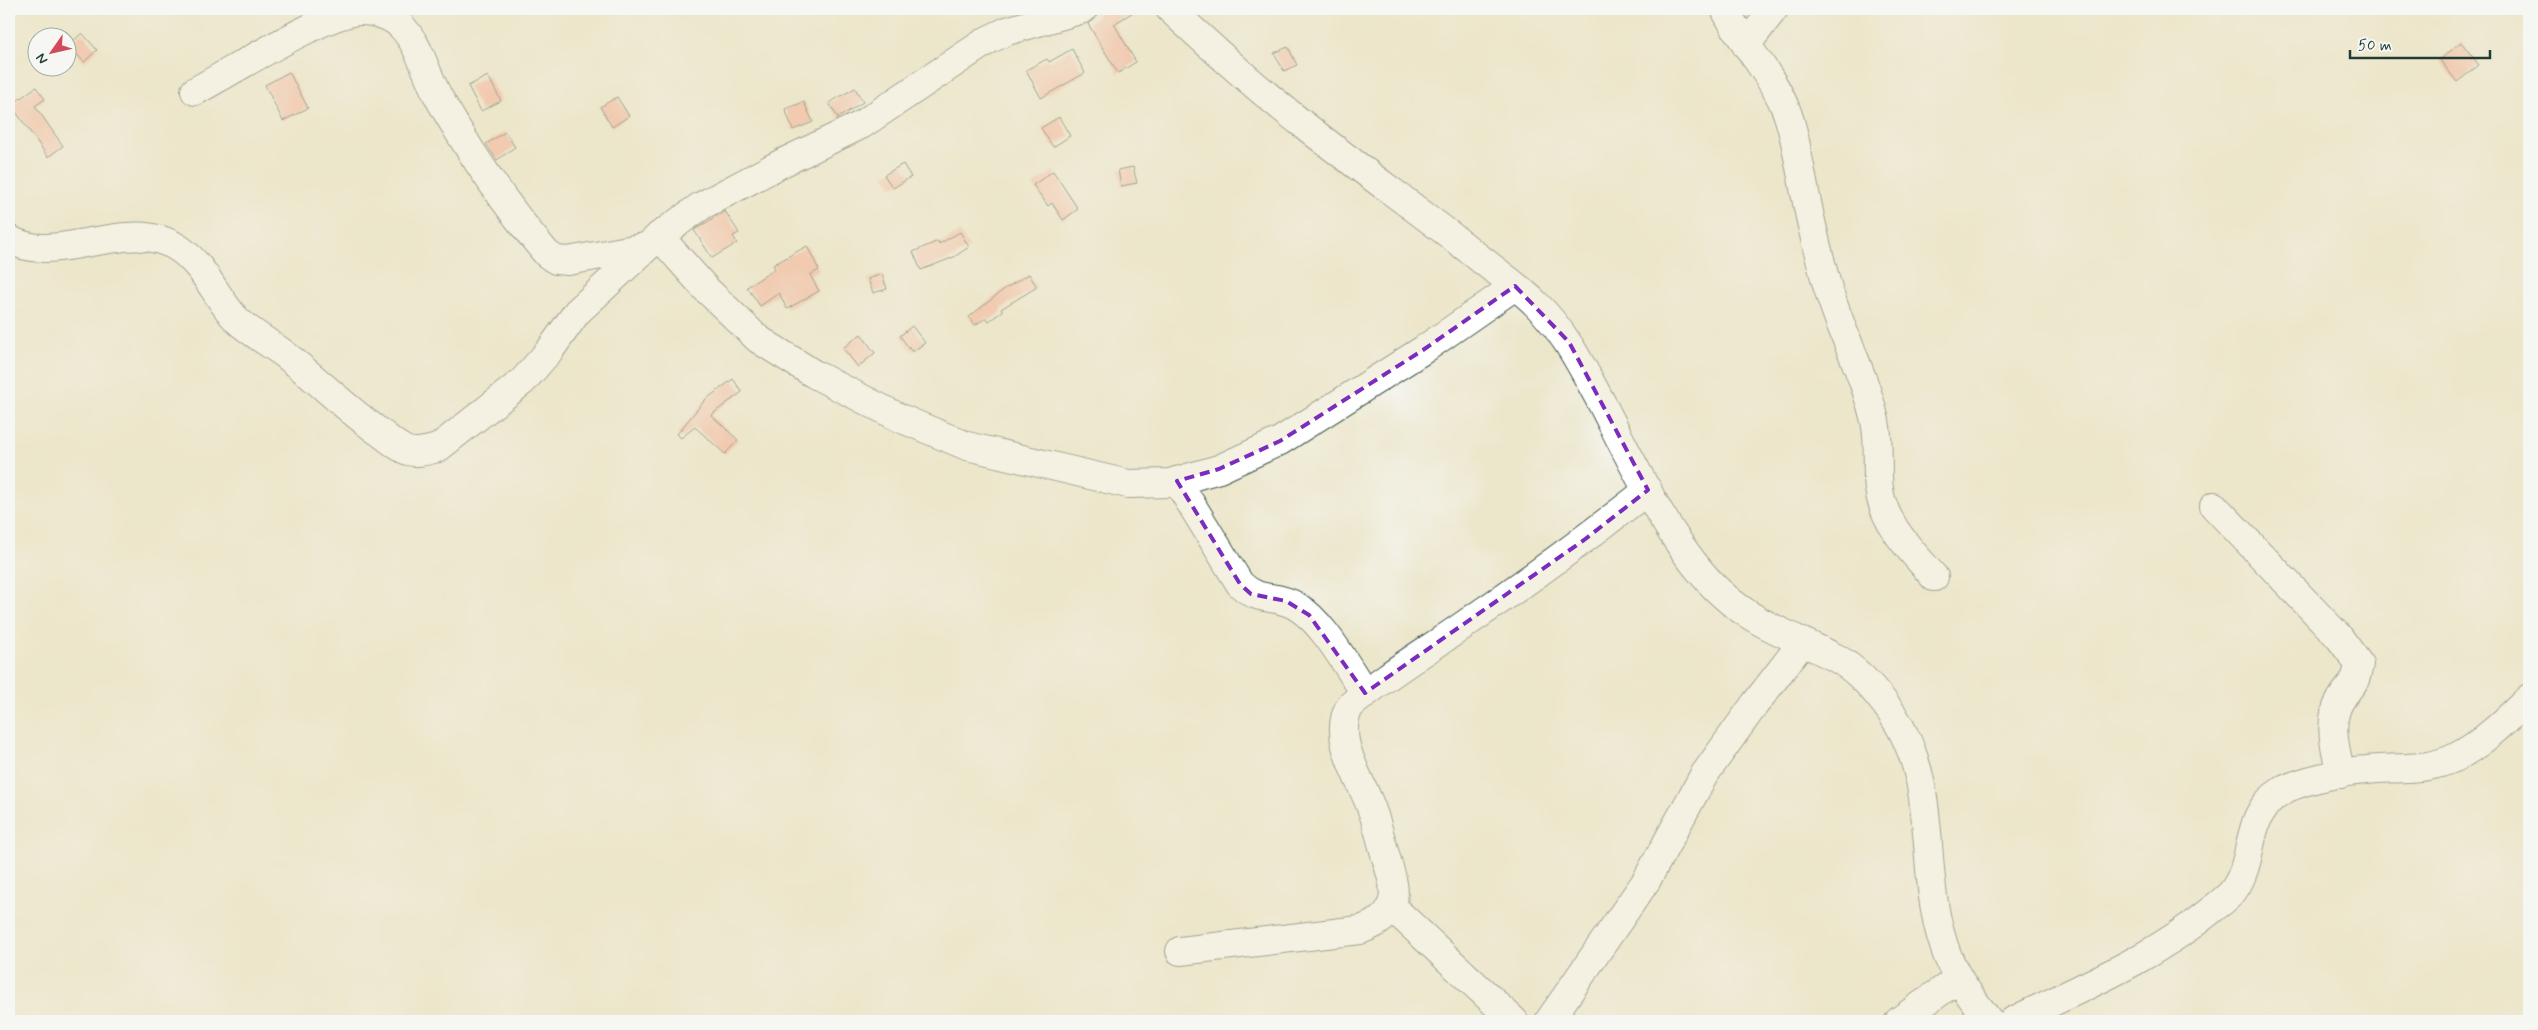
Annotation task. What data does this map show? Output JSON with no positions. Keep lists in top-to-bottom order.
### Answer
{
  "scale_bar": "50 m",
  "north": "bottom left"
}
